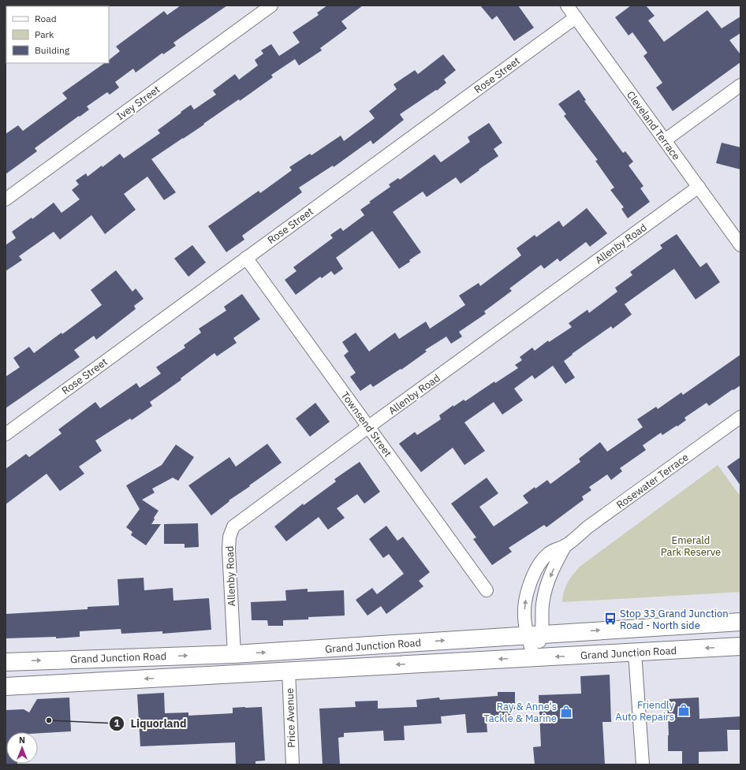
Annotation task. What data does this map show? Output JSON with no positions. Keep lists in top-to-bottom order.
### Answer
{
  "streets": {
    "highway": ["Grand Junction Road"],
    "street": [
      "Rose Street",
      "Ivey Street",
      "Cleveland Terrace",
      "Allenby Road",
      "Townsend Street",
      "Rosewater Terrace",
      "Price Avenue"
    ]
  },
  "crossings": [
    ["Rose Street", "Cleveland Terrace"],
    ["Rose Street", "Townsend Street"],
    ["Cleveland Terrace", "Allenby Road"],
    ["Allenby Road", "Townsend Street"],
    ["Allenby Road", "Grand Junction Road"],
    ["Rosewater Terrace", "Grand Junction Road"],
    ["Grand Junction Road", "Price Avenue"]
  ],
  "parks": ["Emerald Park Reserve"],
  "places": {
    "bus stop": ["Stop 33 Grand Junction Road - North side"],
    "shop": ["Friendly Auto Repairs", "Ray & Anne's Tackle & Marine"],
    "other": ["Liquorland"]
  },
  "legend": ["Road", "Park", "Building"],
  "north": "top"
}
